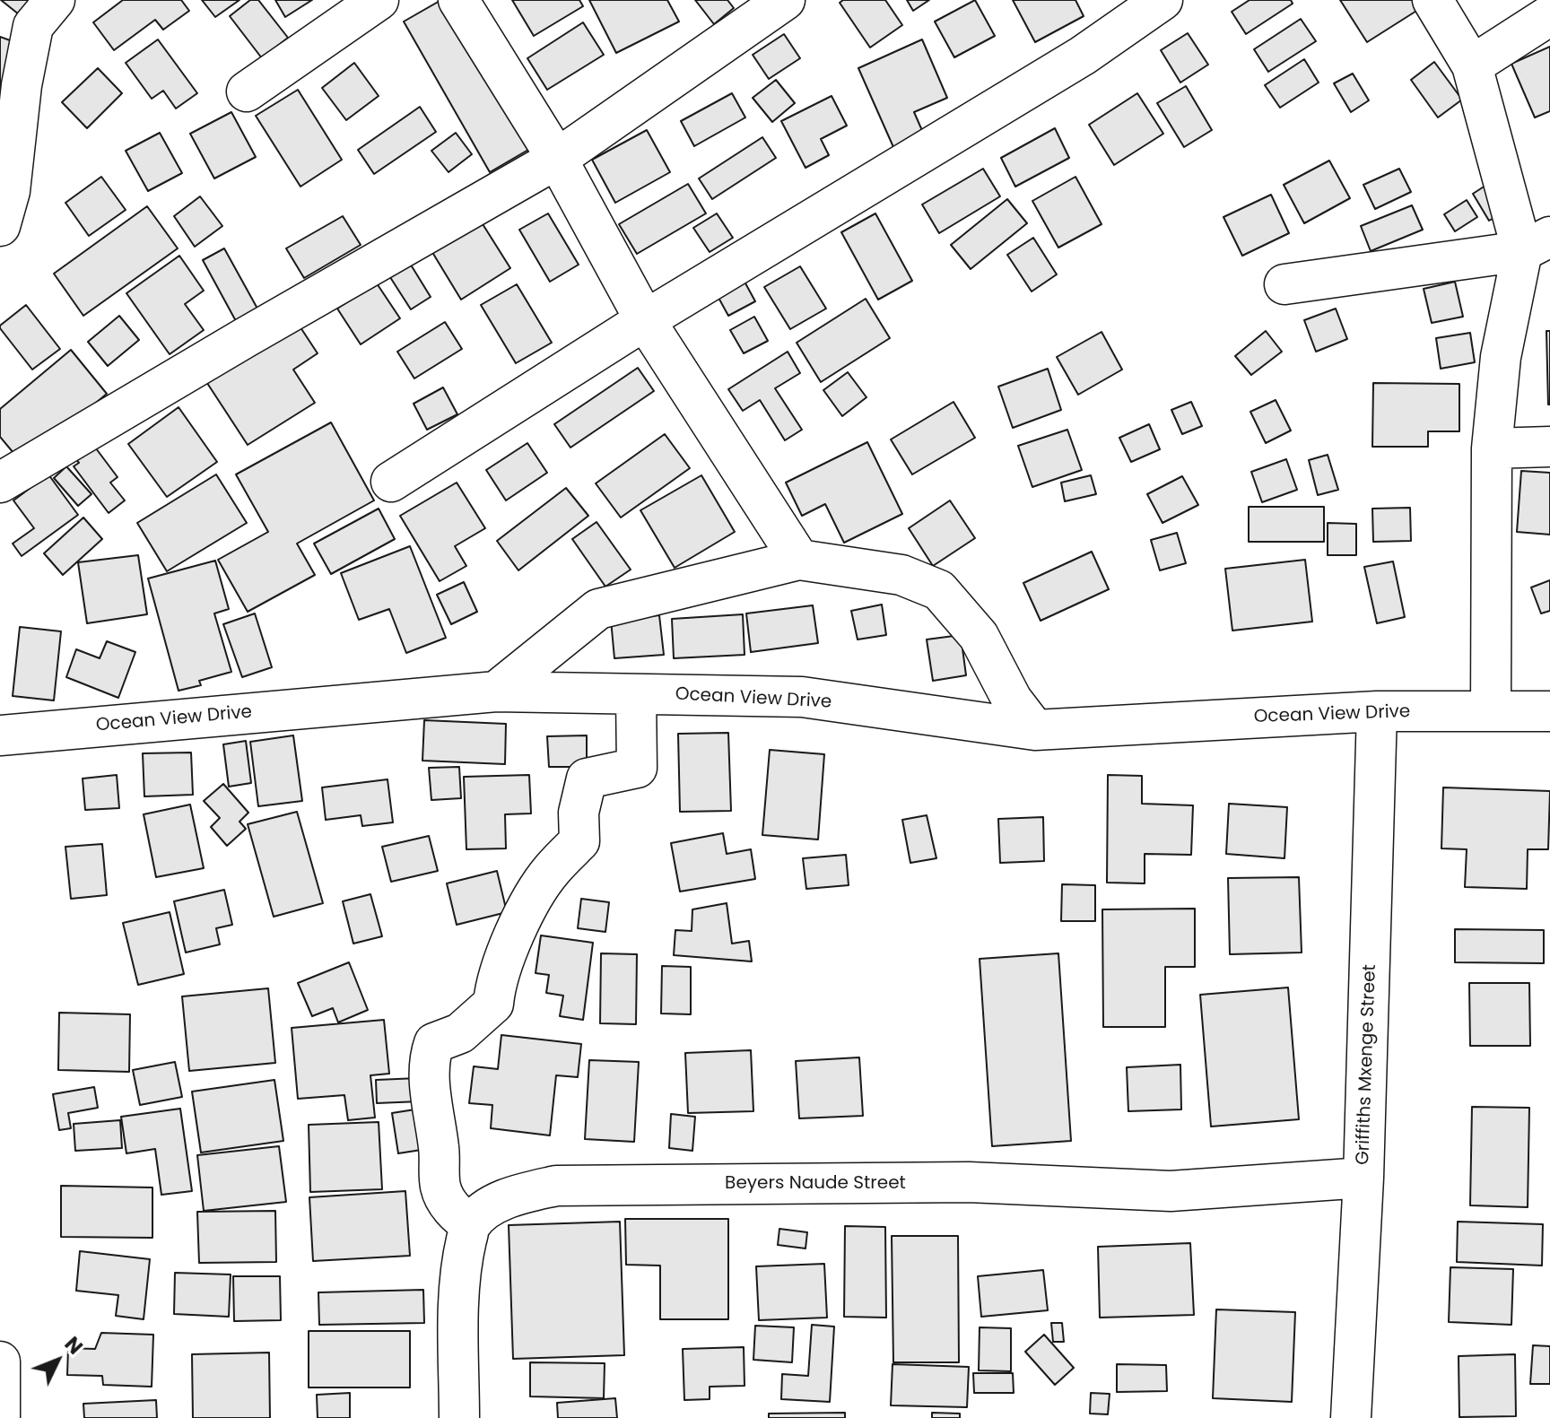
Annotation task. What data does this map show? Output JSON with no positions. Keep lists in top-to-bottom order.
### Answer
{
  "streets": {
    "street": ["Ocean View Drive", "Griffiths Mxenge Street", "Beyers Naude Street"]
  },
  "crossings": [
    ["Ocean View Drive", "Griffiths Mxenge Street"],
    ["Griffiths Mxenge Street", "Beyers Naude Street"]
  ],
  "north": "top right"
}
